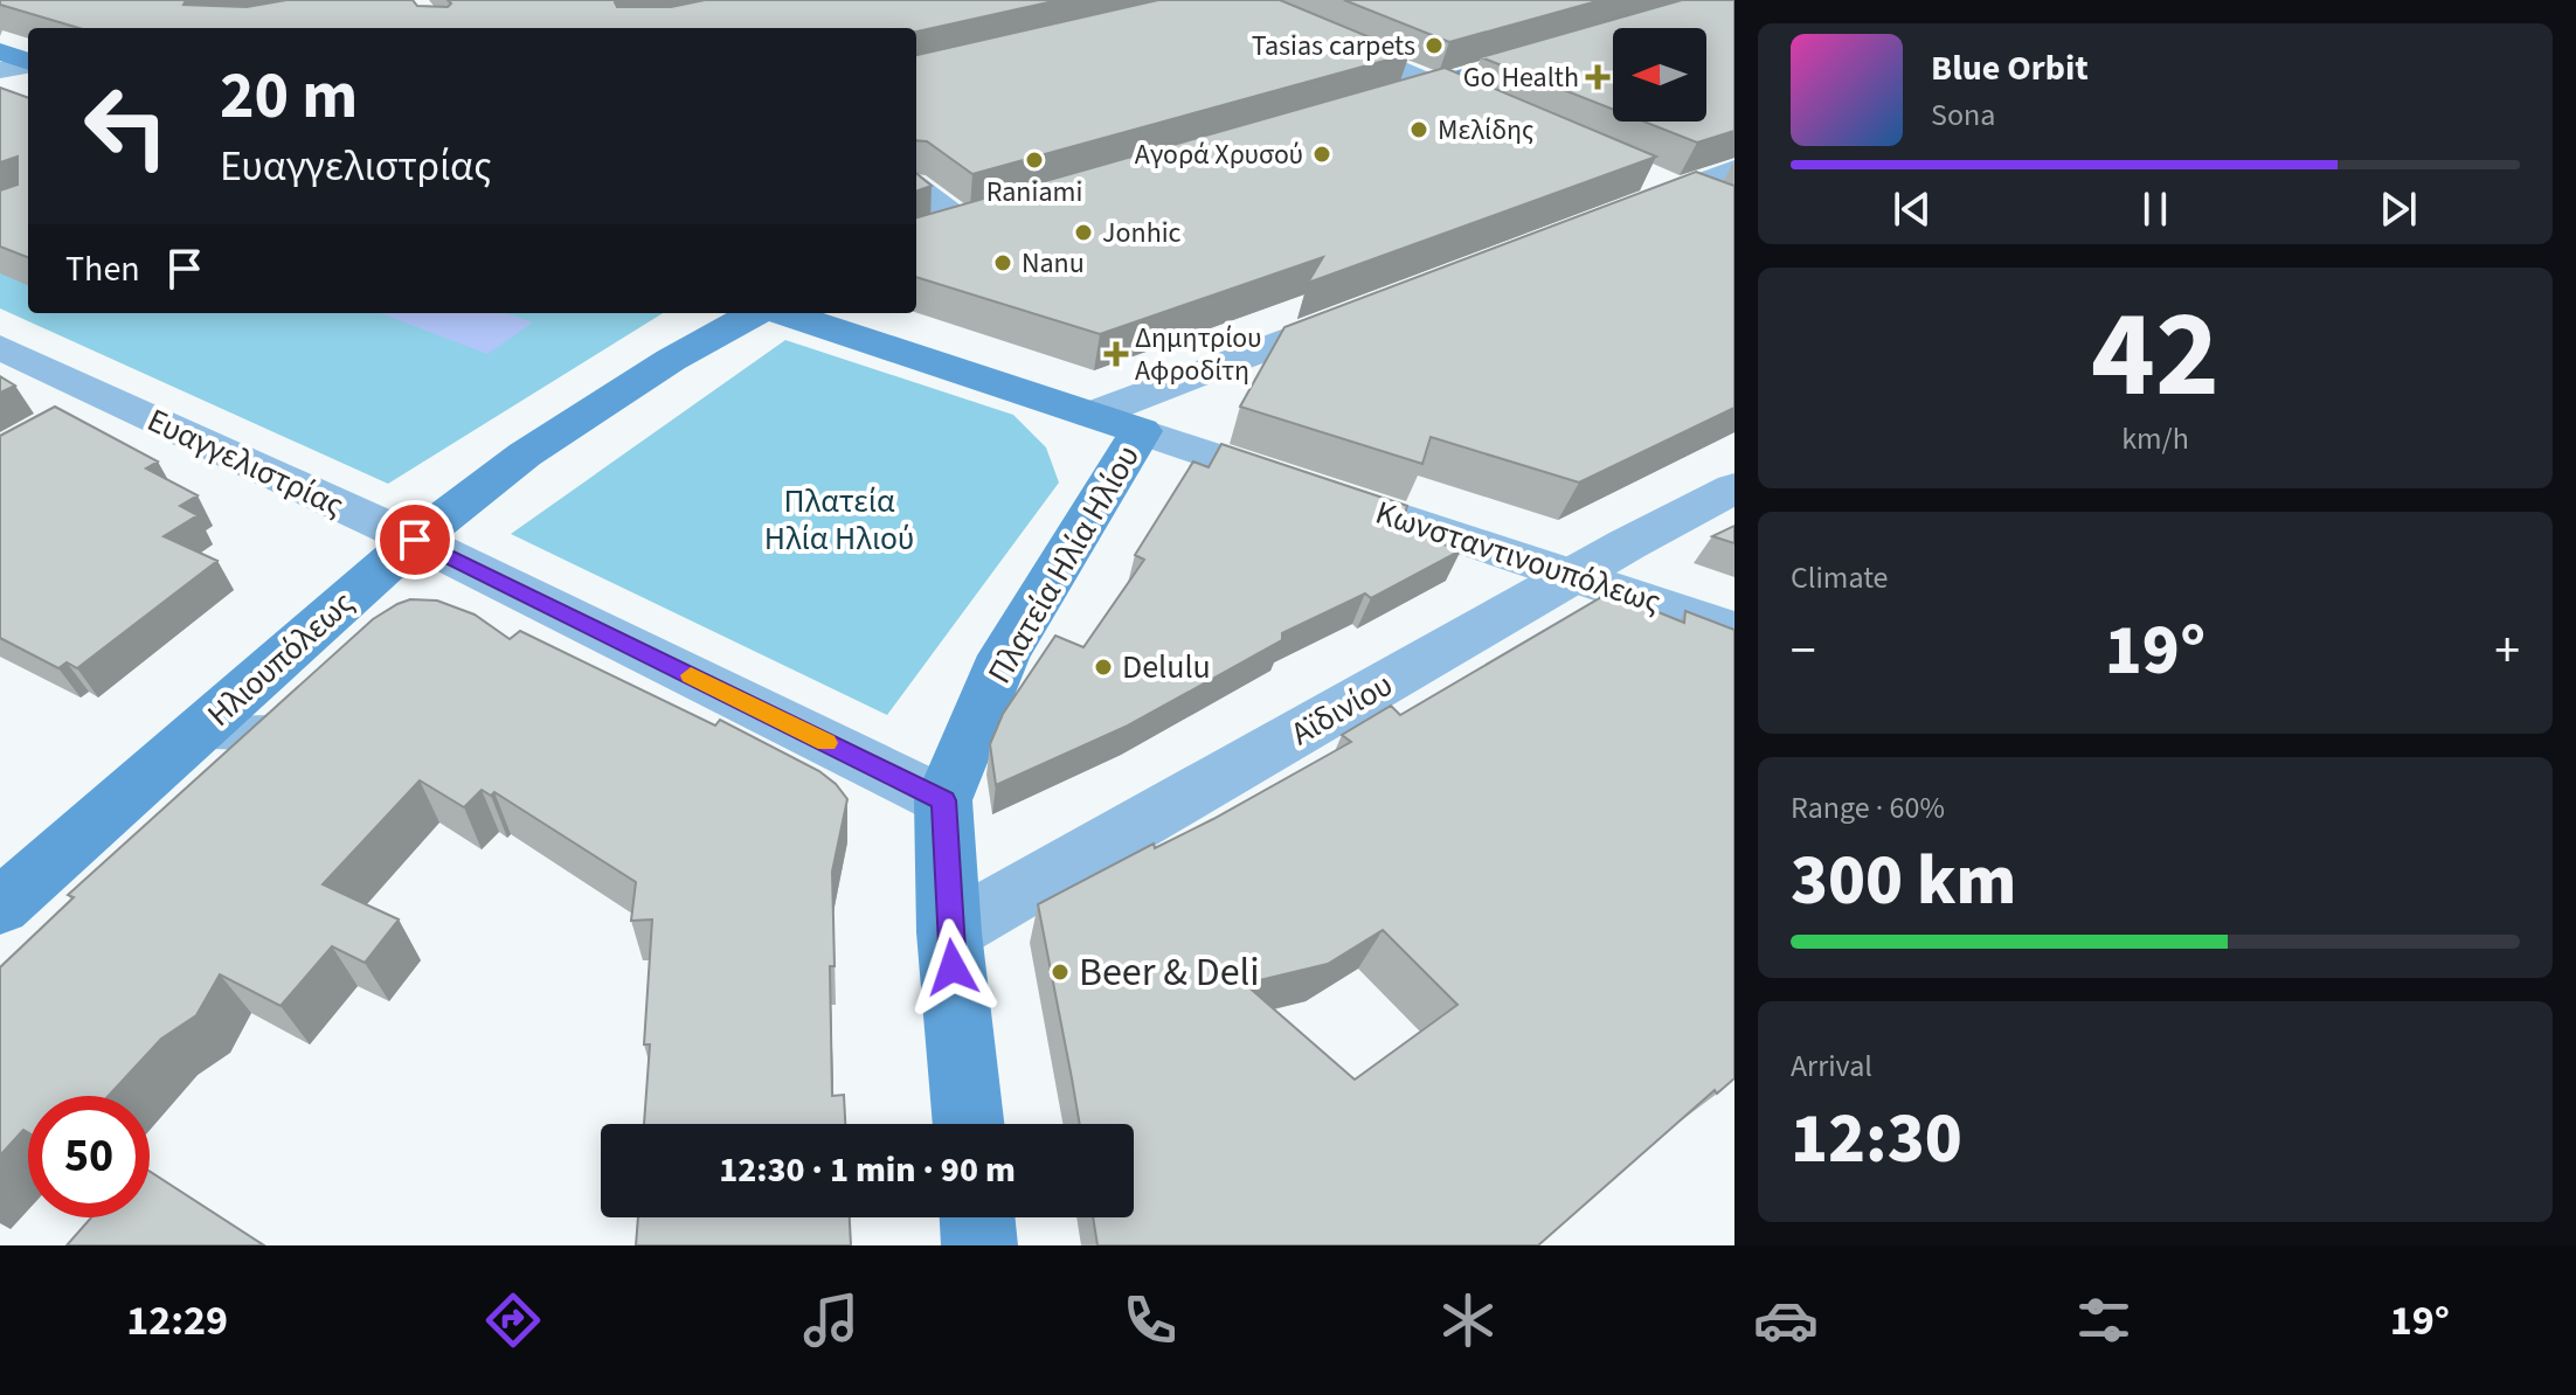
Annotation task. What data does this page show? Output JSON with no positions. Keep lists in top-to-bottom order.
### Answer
{
  "streets": {
    "main road": ["Κωνσταντινουπόλεως", "Πλατεία Ηλία Ηλίου", "Ηλιουπόλεως"],
    "street": ["Ευαγγελιστρίας", "Αϊδινίου"]
  },
  "crossings": [
    ["Ευαγγελιστρίας", "Πλατεία Ηλία Ηλίου"],
    ["Ευαγγελιστρίας", "Ηλιουπόλεως"],
    ["Κωνσταντινουπόλεως", "Πλατεία Ηλία Ηλίου"],
    ["Κωνσταντινουπόλεως", "Αϊδινίου"]
  ],
  "parks": ["Πλατεία Ηλία Ηλιού"],
  "places": {
    "other": [
      "Tasias carpets",
      "Μελίδης",
      "Αγορά Χρυσού",
      "Raniami",
      "Jonhic",
      "Nanu",
      "Delulu",
      "Beer & Deli"
    ],
    "health": ["Go Health", "Δημητρίου Αφροδίτη"]
  },
  "north": "left",
  "page": {
    "turn": ["20 m", "Ευαγγελιστρίας"],
    "song": ["Blue Orbit", "Sona"],
    "then": "Then",
    "tile": [
      ["42", "km/h"],
      "Climate",
      ["Range · 60%", "300 km"],
      ["Arrival", "12:30"]
    ],
    "heat": ["−", "19°", "+"],
    "limit": "50",
    "trip": "12:30 · 1 min · 90 m",
    "tabs": ["12:29", "19°"]
  }
}
